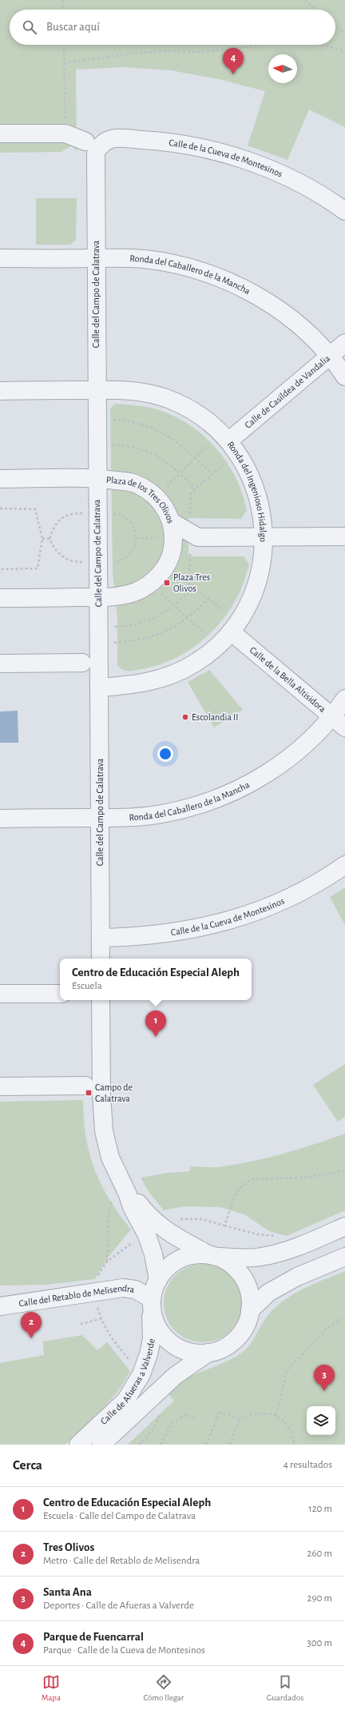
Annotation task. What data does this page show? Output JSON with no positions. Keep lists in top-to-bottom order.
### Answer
{
  "streets": {
    "street": [
      "Calle de la Cueva de Montesinos",
      "Ronda del Caballero de la Mancha",
      "Calle del Campo de Calatrava",
      "Calle de Casildea de Vandalia",
      "Ronda del Ingenioso Hidalgo",
      "Plaza de los Tres Olivos",
      "Calle de la Bella Altisidora",
      "Calle del Retablo de Melisendra",
      "Calle de Afueras a Valverde"
    ]
  },
  "crossings": [
    ["Calle de la Cueva de Montesinos", "Calle del Campo de Calatrava"],
    ["Ronda del Caballero de la Mancha", "Calle del Campo de Calatrava"],
    ["Ronda del Caballero de la Mancha", "Calle de Casildea de Vandalia"],
    ["Ronda del Caballero de la Mancha", "Calle de la Bella Altisidora"],
    ["Calle del Campo de Calatrava", "Ronda del Ingenioso Hidalgo"],
    ["Calle del Campo de Calatrava", "Plaza de los Tres Olivos"],
    ["Calle de Casildea de Vandalia", "Ronda del Ingenioso Hidalgo"],
    ["Ronda del Ingenioso Hidalgo", "Calle de la Bella Altisidora"],
    ["Calle del Retablo de Melisendra", "Calle de Afueras a Valverde"]
  ],
  "places": {
    "transit": ["Plaza Tres Olivos", "Campo de Calatrava"],
    "other": ["Escolandia II"]
  },
  "north": "left",
  "page": {
    "search": "Buscar aquí",
    "pins": [
      "4",
      "1",
      "2",
      "3"
    ],
    "popup": ["Centro de Educación Especial Aleph", "Escuela"],
    "heading": ["Cerca", "4 resultados"],
    "list": [
      {
        "mark": "1",
        "name": "Centro de Educación Especial Aleph",
        "note": "Escuela · Calle del Campo de Calatrava",
        "value": "120 m"
      },
      {
        "mark": "2",
        "name": "Tres Olivos",
        "note": "Metro · Calle del Retablo de Melisendra",
        "value": "260 m"
      },
      {
        "mark": "3",
        "name": "Santa Ana",
        "note": "Deportes · Calle de Afueras a Valverde",
        "value": "290 m"
      },
      {
        "mark": "4",
        "name": "Parque de Fuencarral",
        "note": "Parque · Calle de la Cueva de Montesinos",
        "value": "300 m"
      }
    ],
    "nav": ["Mapa", "Cómo llegar", "Guardados"]
  }
}
